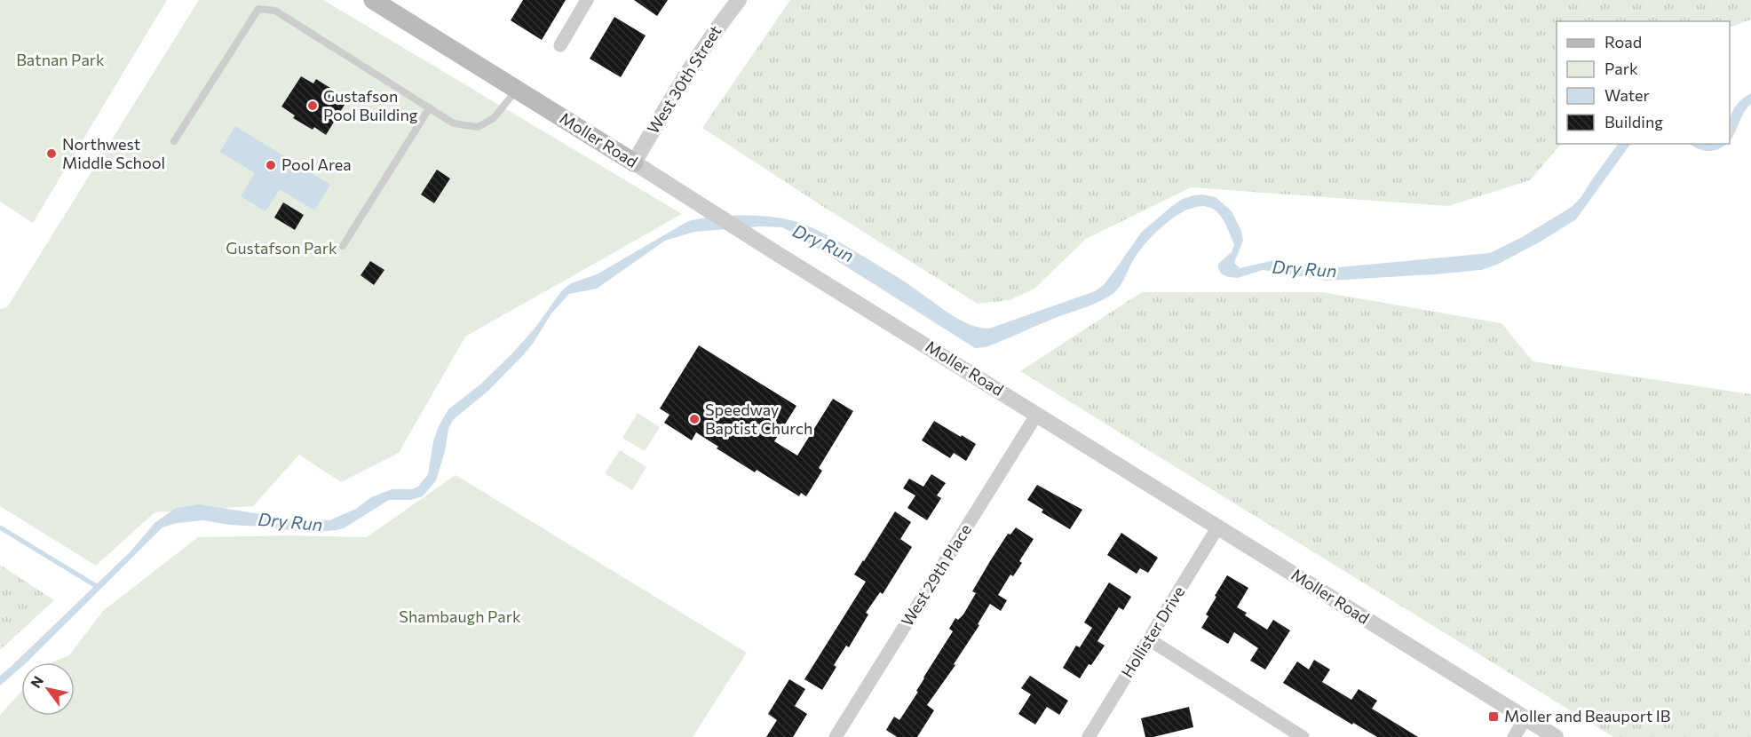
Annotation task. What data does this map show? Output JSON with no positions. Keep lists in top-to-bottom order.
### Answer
{
  "streets": {
    "main road": ["Moller Road"],
    "street": ["West 30th Street", "West 29th Place", "Hollister Drive"]
  },
  "crossings": [
    ["West 30th Street", "Moller Road"],
    ["Moller Road", "West 29th Place"],
    ["Moller Road", "Hollister Drive"]
  ],
  "water": ["Dry Run"],
  "parks": ["Batnan Park", "Gustafson Park", "Shambaugh Park"],
  "places": {
    "other": [
      "Gustafson Pool Building",
      "Northwest Middle School",
      "Pool Area",
      "Speedway Baptist Church"
    ],
    "transit": ["Moller and Beauport IB"]
  },
  "legend": [
    "Road",
    "Park",
    "Water",
    "Building"
  ],
  "north": "top left"
}
